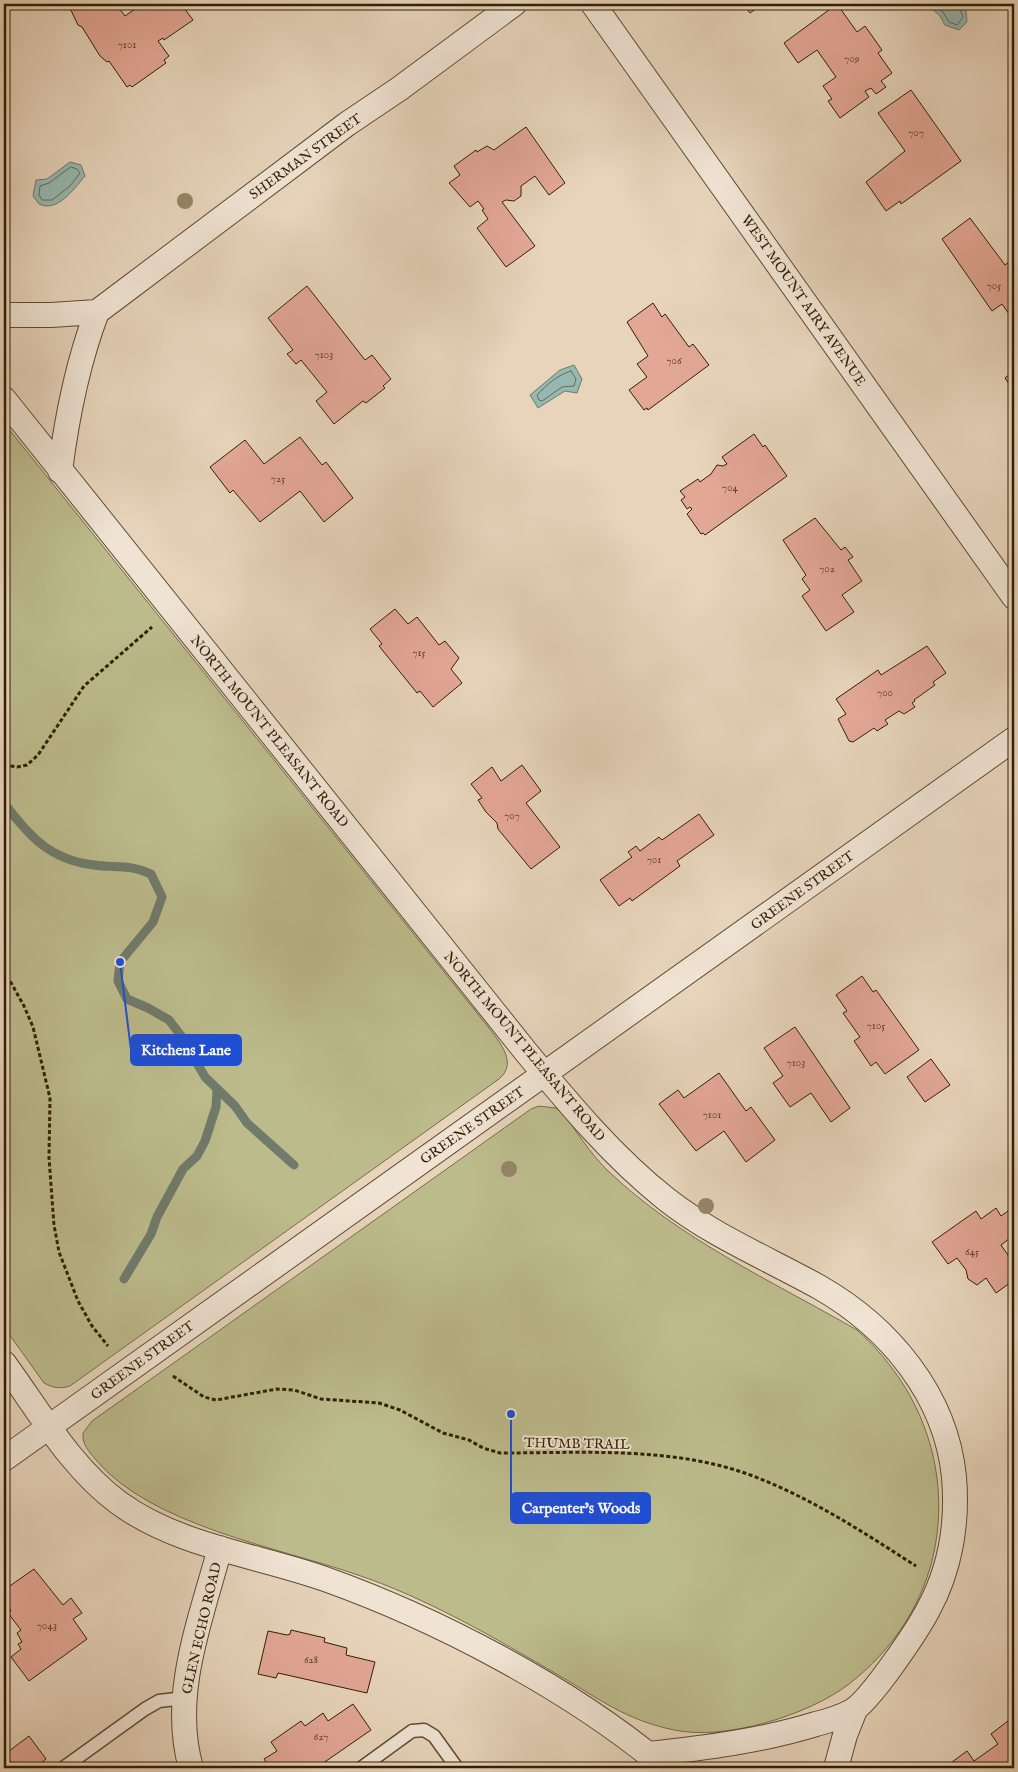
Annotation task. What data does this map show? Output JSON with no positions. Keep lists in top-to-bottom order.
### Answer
{
  "streets": {
    "street": [
      "SHERMAN STREET",
      "WEST MOUNT AIRY AVENUE",
      "NORTH MOUNT PLEASANT ROAD",
      "GREENE STREET",
      "GLEN ECHO ROAD"
    ],
    "path": ["THUMB TRAIL"]
  },
  "crossings": [
    ["NORTH MOUNT PLEASANT ROAD", "GREENE STREET"]
  ],
  "places": ["Kitchens Lane", "Carpenter's Woods"],
  "house_numbers": [
    "7101",
    "709",
    "707",
    "705",
    "7103",
    "706",
    "725",
    "704",
    "702",
    "715",
    "700",
    "707",
    "701",
    "7105",
    "7103",
    "7101",
    "645",
    "7043",
    "628",
    "627"
  ]
}
